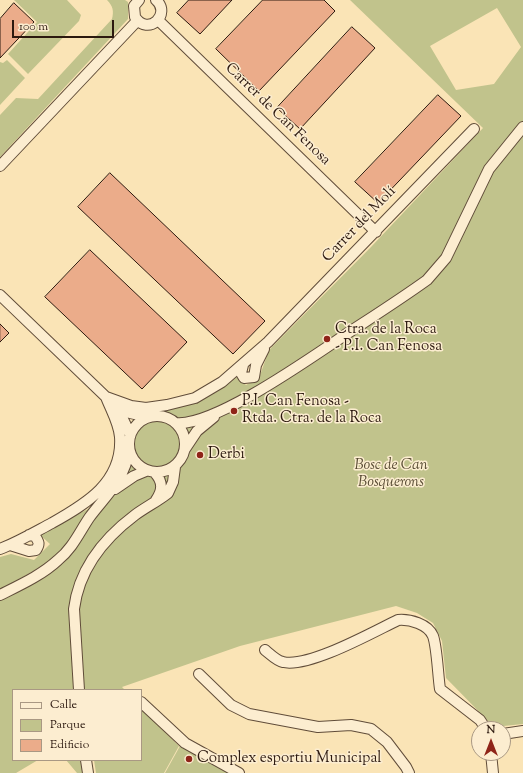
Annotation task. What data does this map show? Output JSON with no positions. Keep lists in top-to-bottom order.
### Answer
{
  "streets": {
    "street": ["Carrer de Can Fenosa", "Carrer del Molí"]
  },
  "crossings": [
    ["Carrer de Can Fenosa", "Carrer del Molí"]
  ],
  "parks": ["Bosc de Can Bosquerons"],
  "places": [
    "Ctra. de la Roca - P.I. Can Fenosa",
    "P.I. Can Fenosa - Rtda. Ctra. de la Roca",
    "Derbi",
    "Complex esportiu Municipal"
  ],
  "legend": ["Calle", "Parque", "Edificio"],
  "scale_bar": "100 m",
  "north": "top"
}
